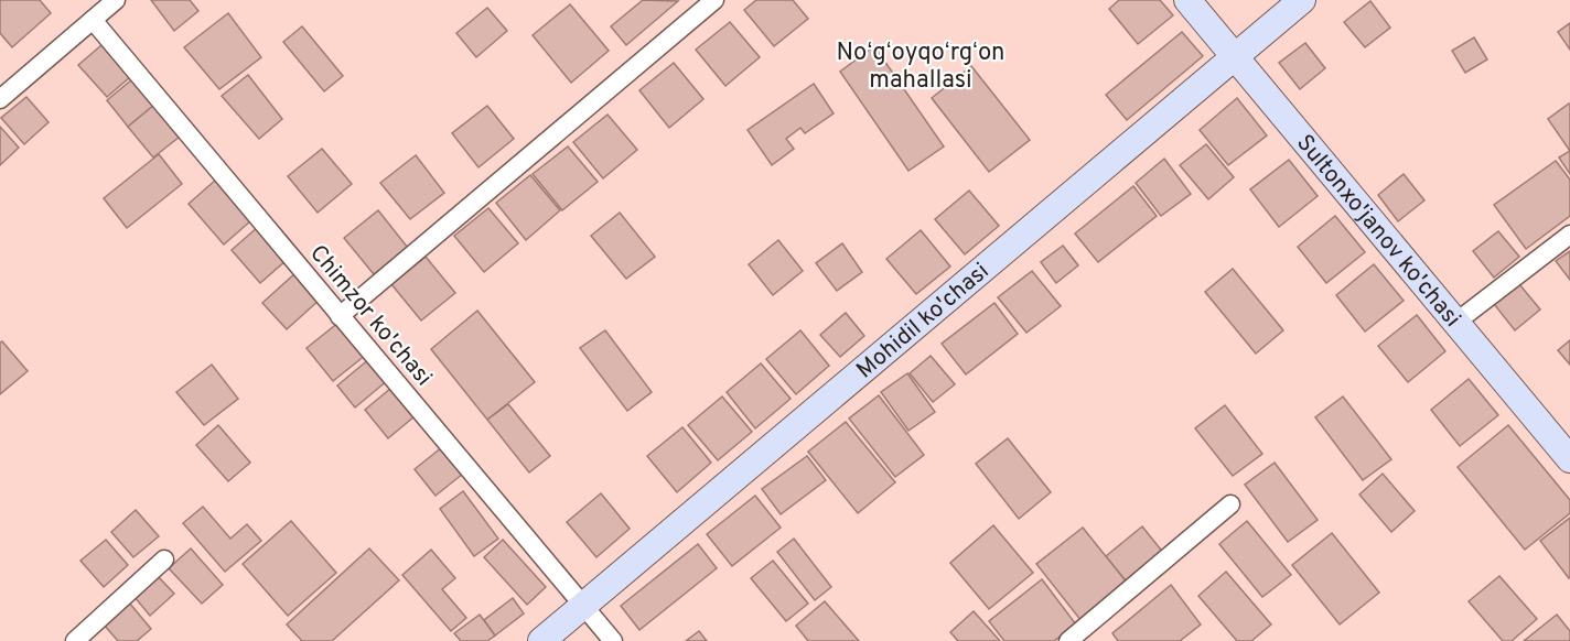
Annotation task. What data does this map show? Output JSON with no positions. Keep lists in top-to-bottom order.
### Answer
{
  "streets": {
    "street": ["Sultonxo'janov ko'chasi", "Chimzor ko'chasi", "Mohidil ko'chasi"]
  },
  "crossings": [
    ["Sultonxo'janov ko'chasi", "Mohidil ko'chasi"],
    ["Chimzor ko'chasi", "Mohidil ko'chasi"]
  ],
  "districts": ["Noʻgʻoyqoʻrgʻon mahallasi"]
}
